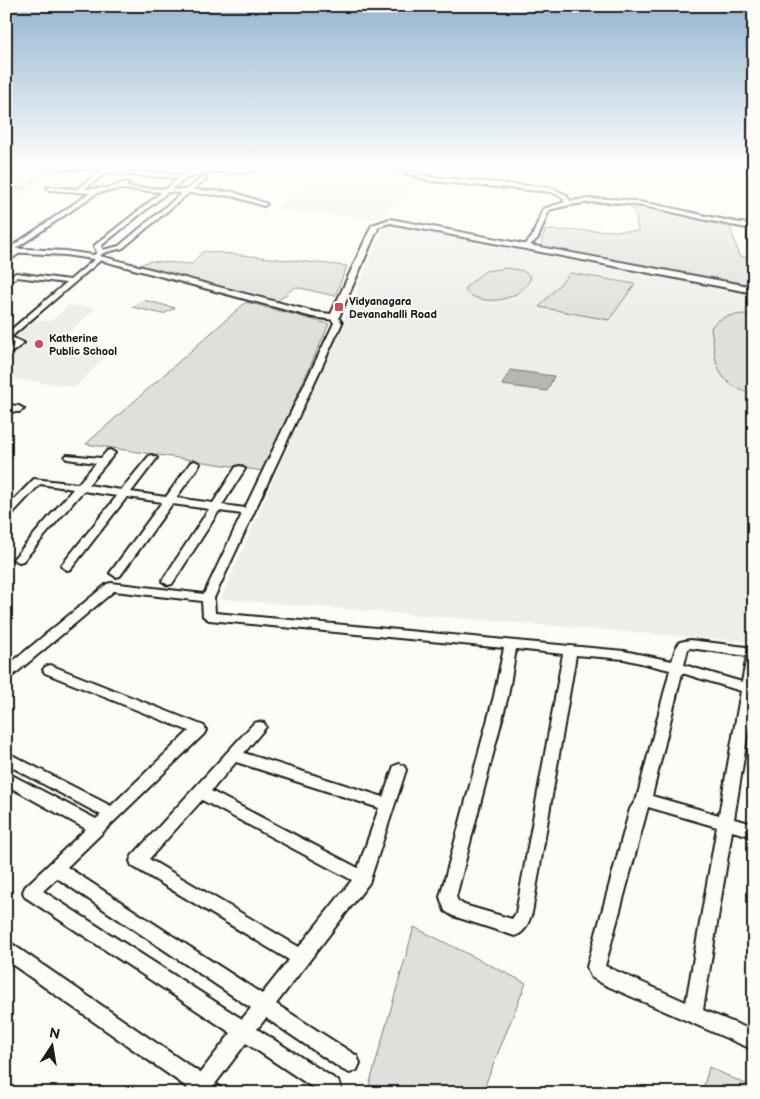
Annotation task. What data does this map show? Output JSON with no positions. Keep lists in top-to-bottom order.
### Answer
{
  "places": {
    "transit": ["Vidyanagara Devanahalli Road"],
    "other": ["Katherine Public School"]
  },
  "north": "top"
}
